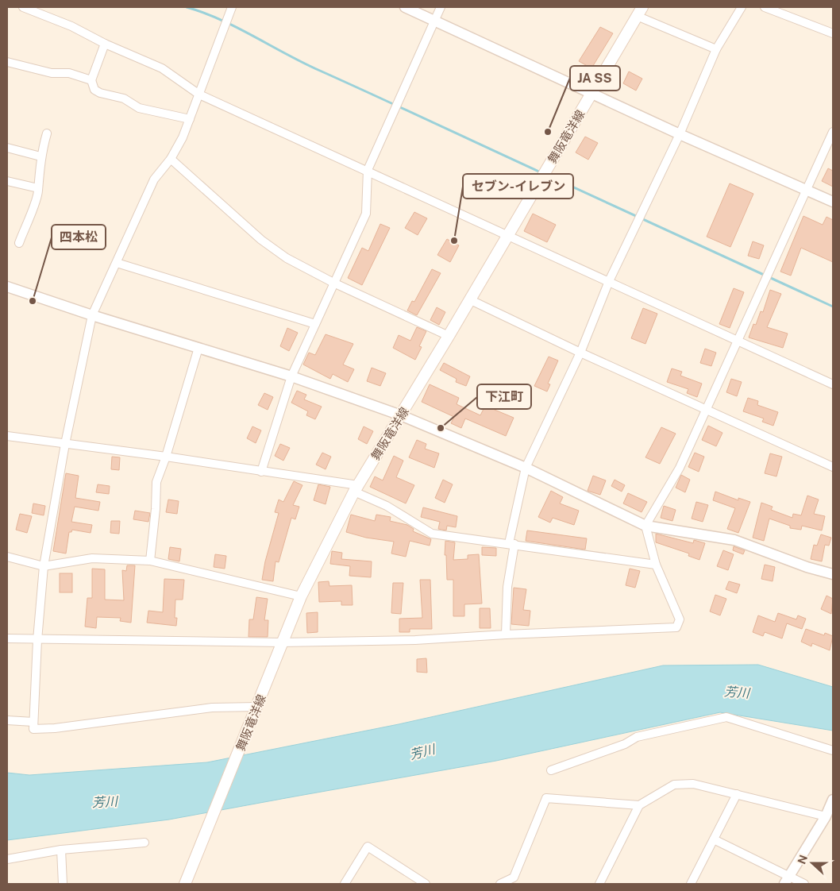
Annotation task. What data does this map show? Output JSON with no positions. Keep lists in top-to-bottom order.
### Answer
{
  "streets": {
    "main road": ["舞阪竜洋線"]
  },
  "water": ["芳川"],
  "places": [
    "JA SS",
    "セブン-イレブン",
    "四本松",
    "下江町"
  ],
  "north": "left"
}
